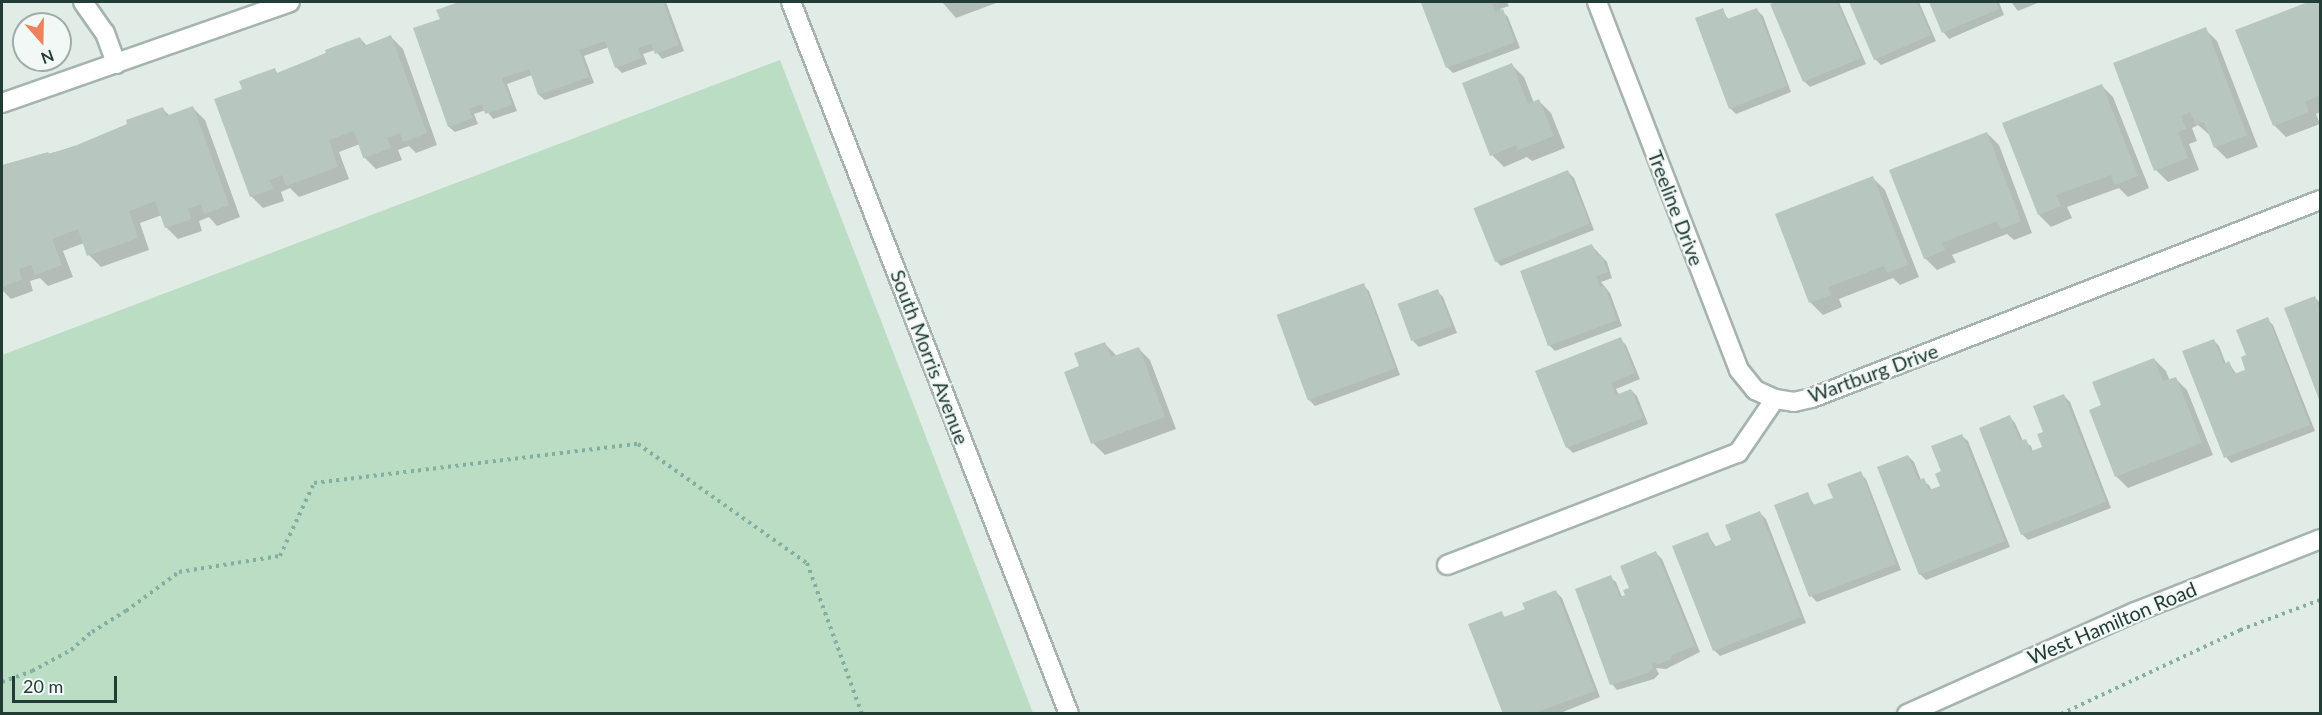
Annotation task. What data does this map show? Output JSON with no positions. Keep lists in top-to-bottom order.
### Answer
{
  "streets": {
    "street": [
      "Treeline Drive",
      "South Morris Avenue",
      "Wartburg Drive",
      "West Hamilton Road"
    ]
  },
  "crossings": [
    ["Treeline Drive", "Wartburg Drive"]
  ],
  "scale_bar": "20 m",
  "north": "bottom"
}
